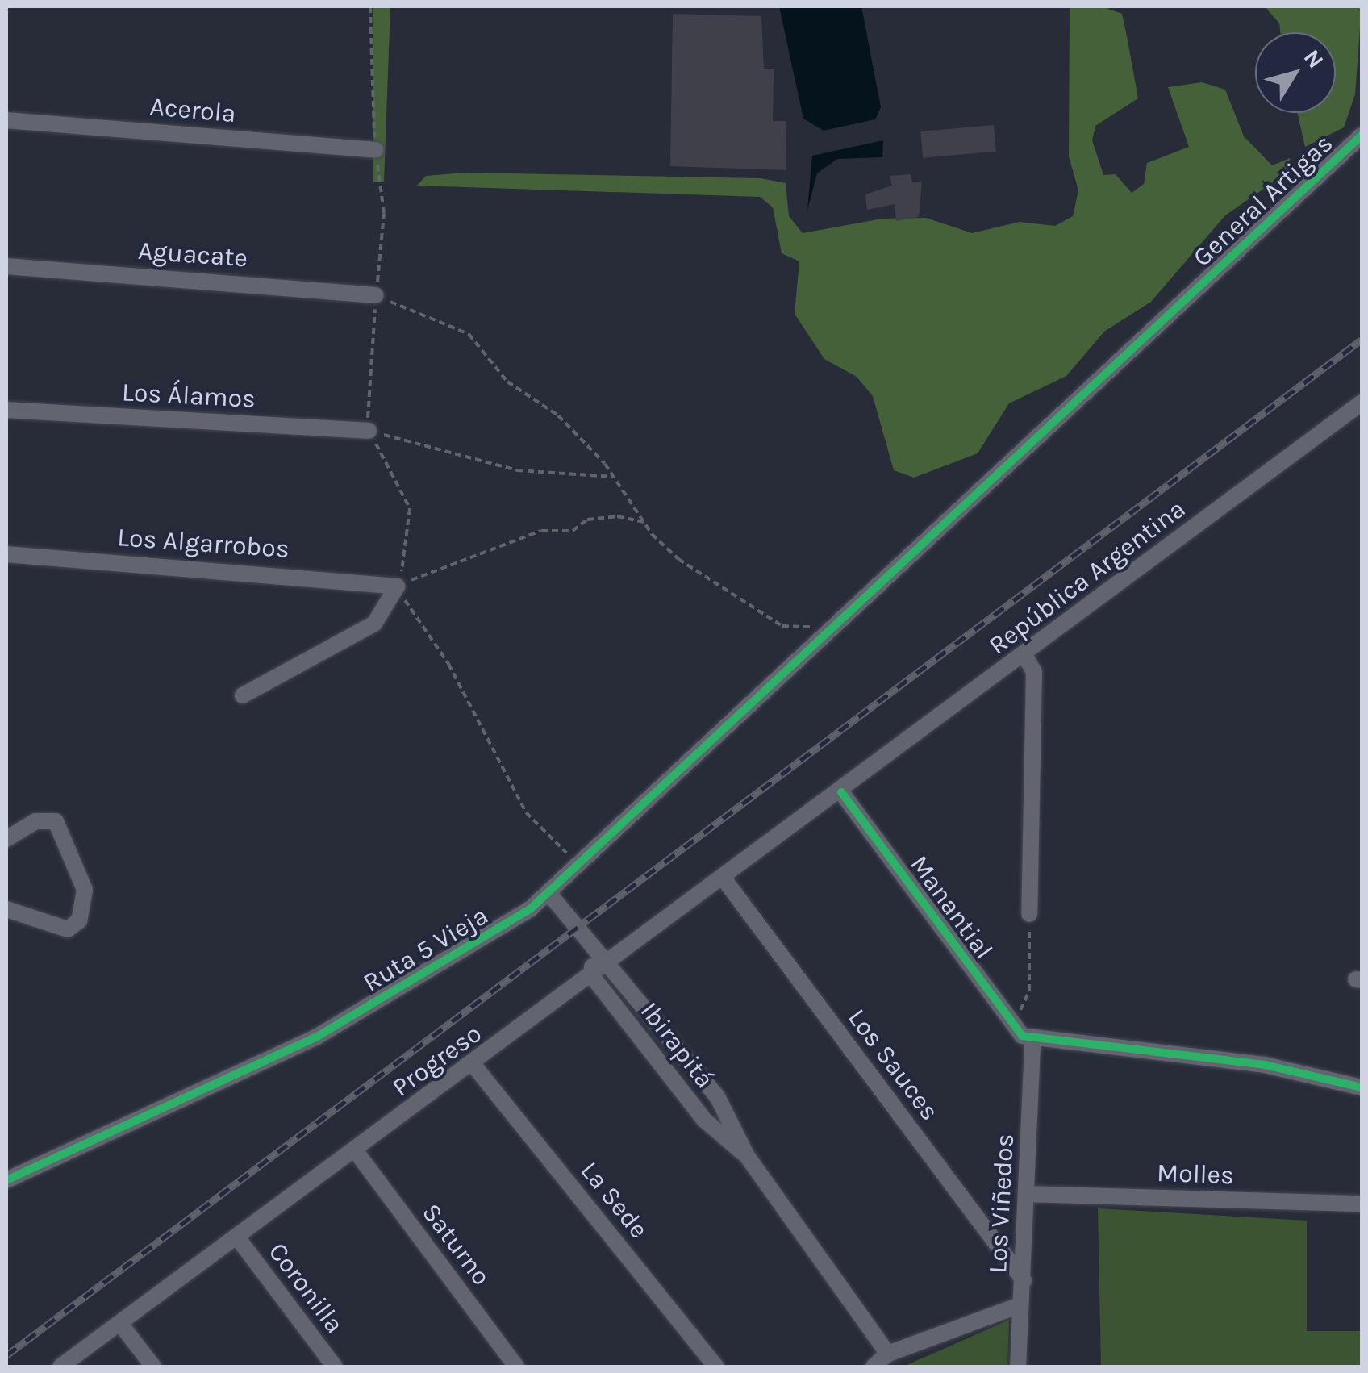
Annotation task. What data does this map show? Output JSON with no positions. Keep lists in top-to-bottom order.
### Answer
{
  "streets": {
    "street": [
      "Acerola",
      "General Artigas",
      "Aguacate",
      "Los Álamos",
      "Los Algarrobos",
      "República Argentina",
      "Manantial",
      "Ruta 5 Vieja",
      "Ibirapitá",
      "Progreso",
      "Los Sauces",
      "Molles",
      "La Sede",
      "Los Viñedos",
      "Saturno",
      "Coronilla"
    ]
  },
  "crossings": [
    ["General Artigas", "Ruta 5 Vieja"],
    ["República Argentina", "Manantial"],
    ["República Argentina", "Progreso"],
    ["Manantial", "Progreso"],
    ["Manantial", "Los Viñedos"],
    ["Ruta 5 Vieja", "Ibirapitá"],
    ["Ibirapitá", "Progreso"],
    ["Progreso", "Los Sauces"],
    ["Progreso", "La Sede"],
    ["Progreso", "Saturno"],
    ["Progreso", "Coronilla"],
    ["Los Sauces", "Los Viñedos"],
    ["Molles", "Los Viñedos"]
  ],
  "north": "top right"
}
